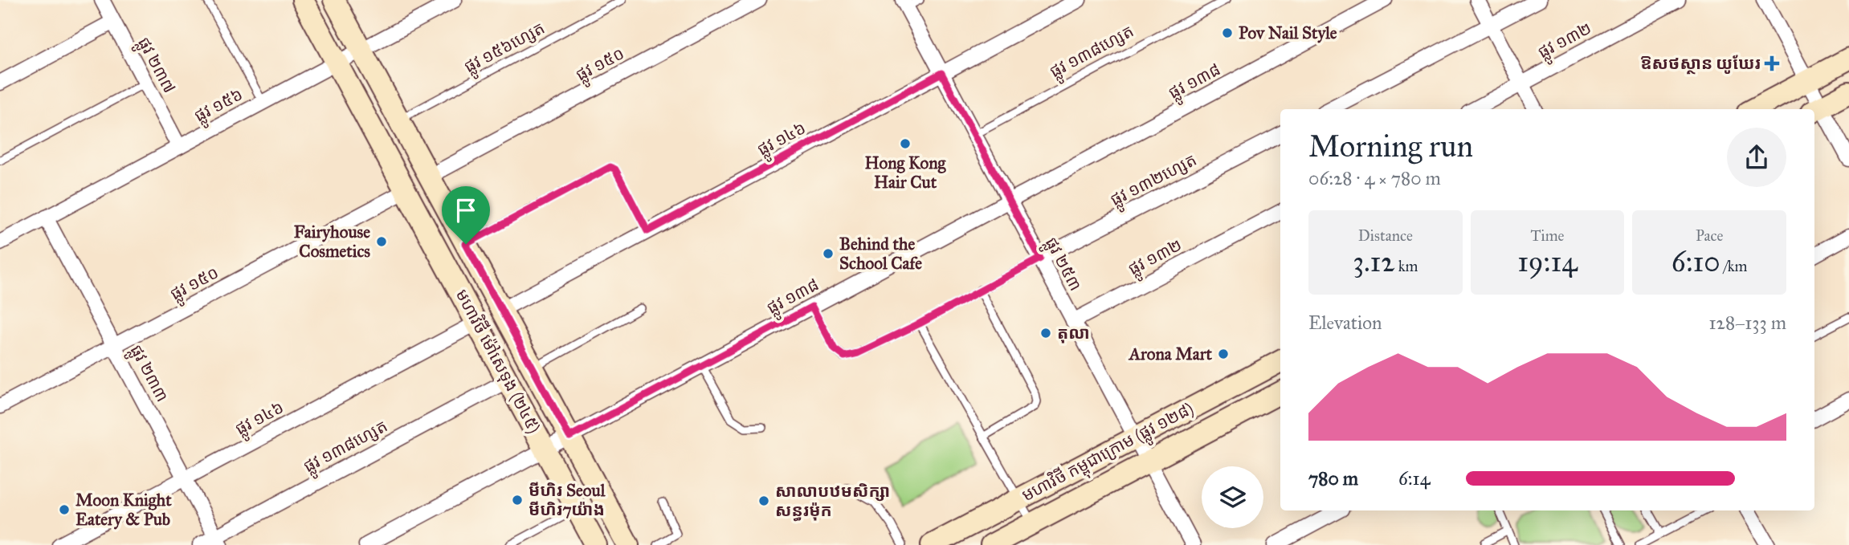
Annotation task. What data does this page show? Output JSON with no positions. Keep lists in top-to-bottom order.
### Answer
{
  "streets": {
    "main road": ["មហាវិថី ម៉ៅសេទុង (២៤៥)", "មហាវិថី កម្ពុជាក្រោម (ផ្លូវ ១២៨)"],
    "street": [
      "ផ្លូវ ១៣២",
      "ផ្លូវ ១៣៨ហ្សេត",
      "ផ្លូវ ១៥០",
      "ផ្លូវ ២៣៧",
      "ផ្លូវ ១៣៨",
      "ផ្លូវ ១៥៦",
      "ផ្លូវ ១៤៦",
      "ផ្លូវ ១៣២ហ្សេត",
      "ផ្លូវ ២៥៣",
      "ផ្លូវ ២៣៣"
    ],
    "lane": ["ផ្លូវ ១៥៦ហ្សេត"]
  },
  "crossings": [
    ["ផ្លូវ ១៣២", "ផ្លូវ ២៥៣"],
    ["ផ្លូវ ១៥៦ហ្សេត", "មហាវិថី ម៉ៅសេទុង (២៤៥)"],
    ["ផ្លូវ ១៣៨ហ្សេត", "ផ្លូវ ២៥៣"],
    ["ផ្លូវ ១៣៨ហ្សេត", "មហាវិថី ម៉ៅសេទុង (២៤៥)"],
    ["ផ្លូវ ១៣៨ហ្សេត", "ផ្លូវ ២៣៣"],
    ["ផ្លូវ ១៥០", "មហាវិថី ម៉ៅសេទុង (២៤៥)"],
    ["ផ្លូវ ១៥០", "ផ្លូវ ២៣៣"],
    ["ផ្លូវ ២៣៧", "ផ្លូវ ១៥៦"],
    ["ផ្លូវ ១៣៨", "ផ្លូវ ២៥៣"],
    ["ផ្លូវ ១៣៨", "មហាវិថី ម៉ៅសេទុង (២៤៥)"],
    ["ផ្លូវ ១៥៦", "មហាវិថី ម៉ៅសេទុង (២៤៥)"],
    ["ផ្លូវ ១៥៦", "ផ្លូវ ២៣៣"],
    ["ផ្លូវ ១៤៦", "ផ្លូវ ២៥៣"],
    ["ផ្លូវ ១៤៦", "មហាវិថី ម៉ៅសេទុង (២៤៥)"],
    ["ផ្លូវ ១៤៦", "ផ្លូវ ២៣៣"],
    ["ផ្លូវ ១៣២ហ្សេត", "ផ្លូវ ២៥៣"],
    ["ផ្លូវ ២៥៣", "មហាវិថី កម្ពុជាក្រោម (ផ្លូវ ១២៨)"]
  ],
  "places": {
    "other": [
      "Pov Nail Style",
      "Hong Kong Hair Cut",
      "Fairyhouse Cosmetics",
      "Behind the School Cafe",
      "តុលា",
      "Arona Mart",
      "មីហិរ Seoul មីហិរ7យ៉ាង",
      "សាលាបឋមសិក្សា សន្ធរម៉ុក",
      "Moon Knight Eatery & Pub"
    ],
    "health": ["ឱសថស្ថាន យូឃែរ"]
  },
  "page": {
    "heading": ["Morning run", "06:28 · 4 × 780 m"],
    "stats": [
      ["Distance", "3.12 km"],
      ["Time", "19:14"],
      ["Pace", "6:10 /km"]
    ],
    "chart": ["Elevation", "128–133 m"],
    "list": [
      {
        "name": "780 m",
        "note": "6:14"
      }
    ]
  }
}
